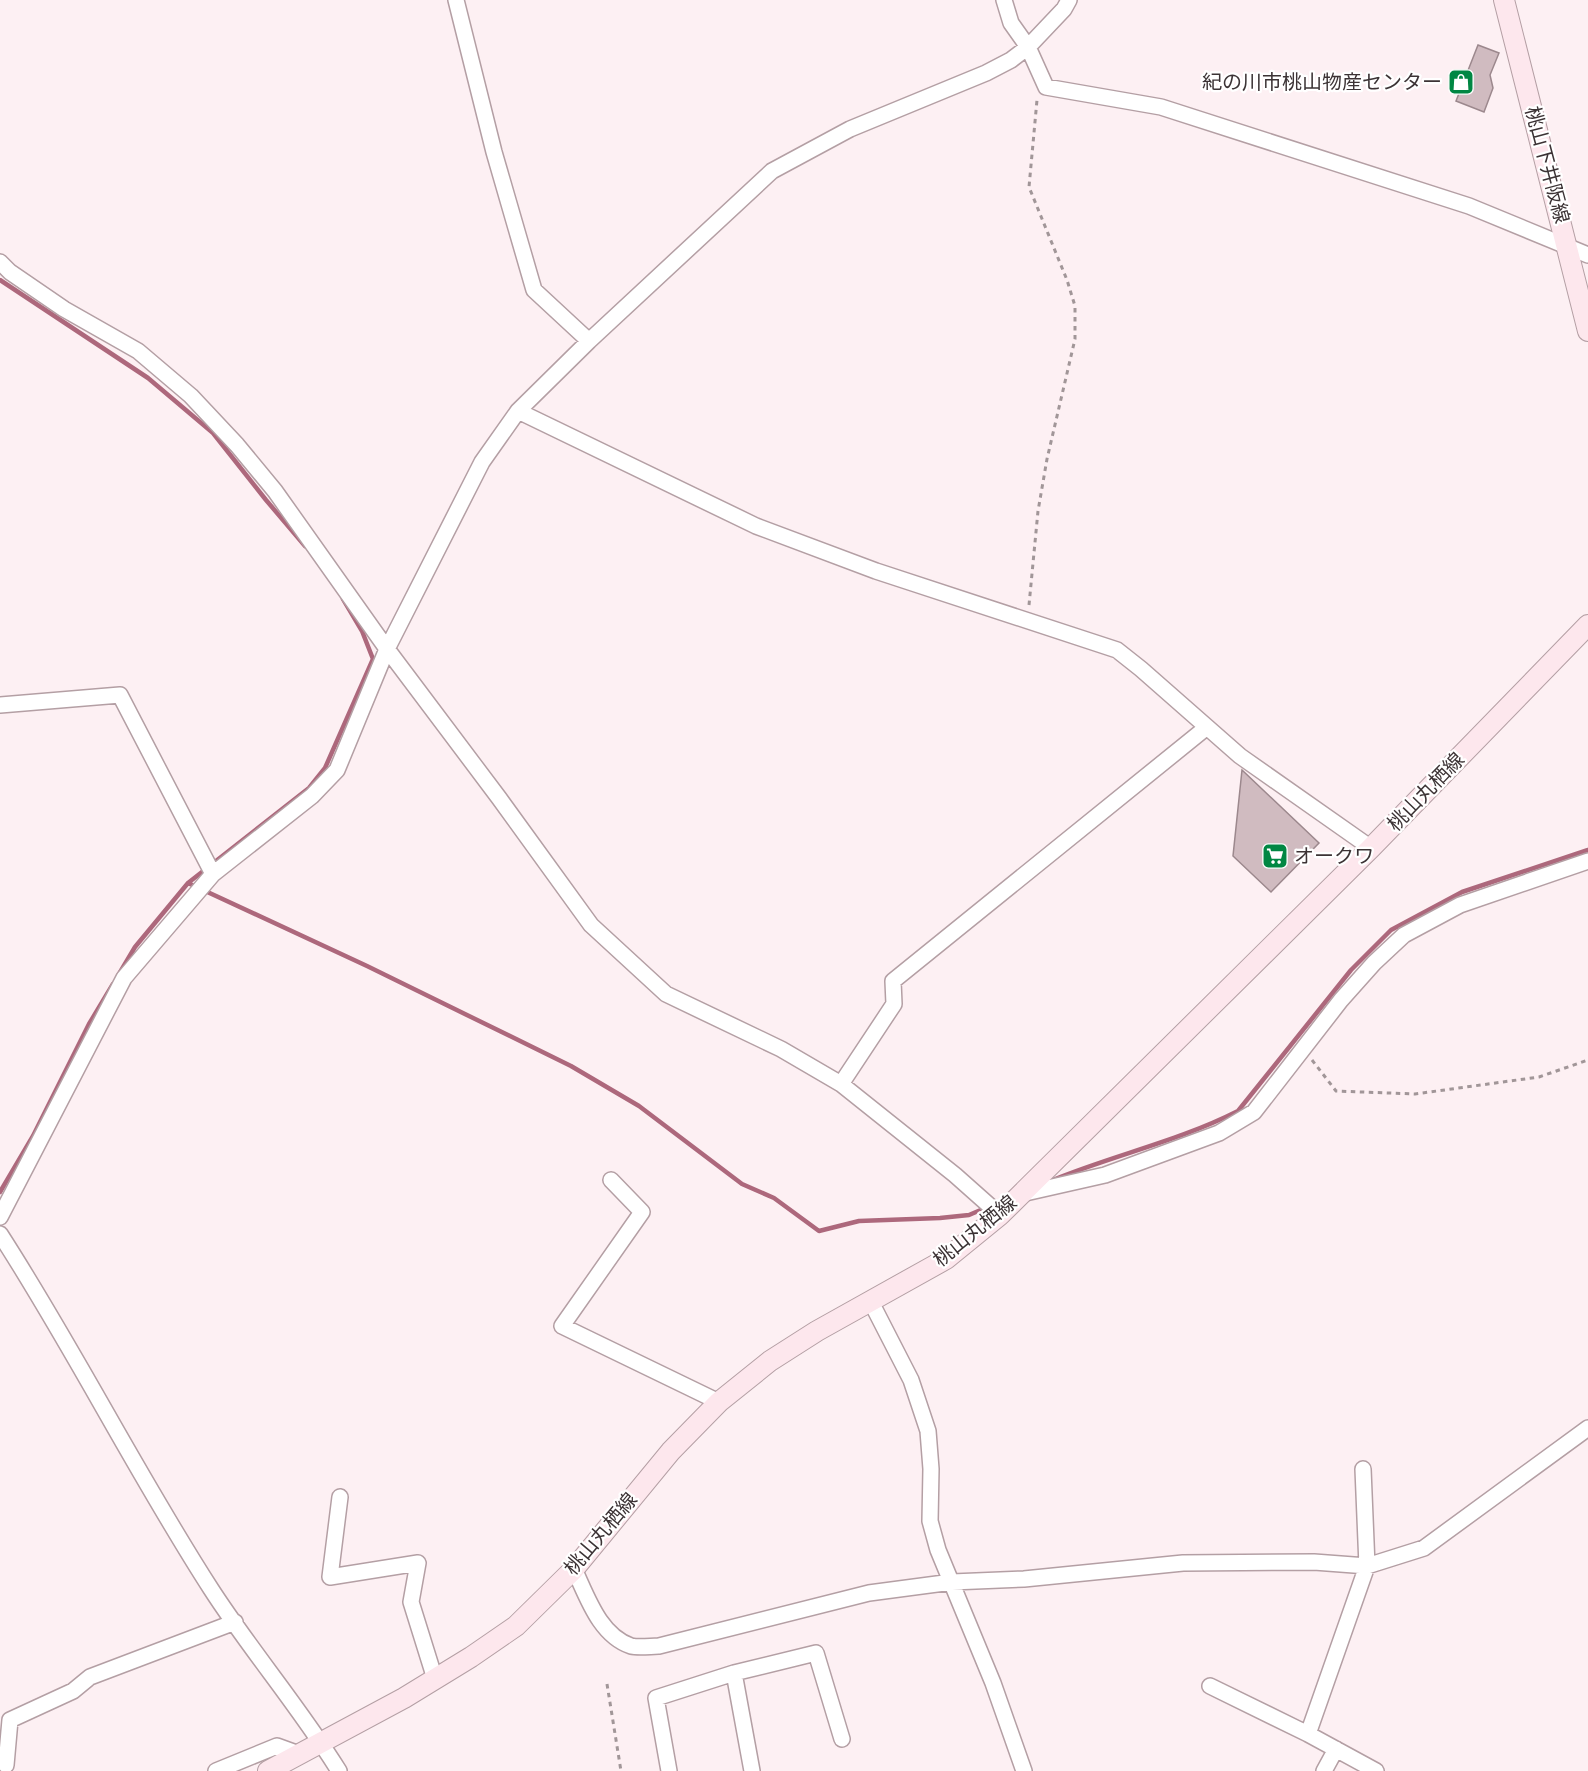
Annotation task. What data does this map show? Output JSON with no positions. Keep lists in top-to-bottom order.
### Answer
{
  "streets": {
    "main road": ["桃山下井阪線", "桃山丸栖線"]
  },
  "places": {
    "shop": ["紀の川市桃山物産センター"],
    "supermarket": ["オークワ"]
  }
}
